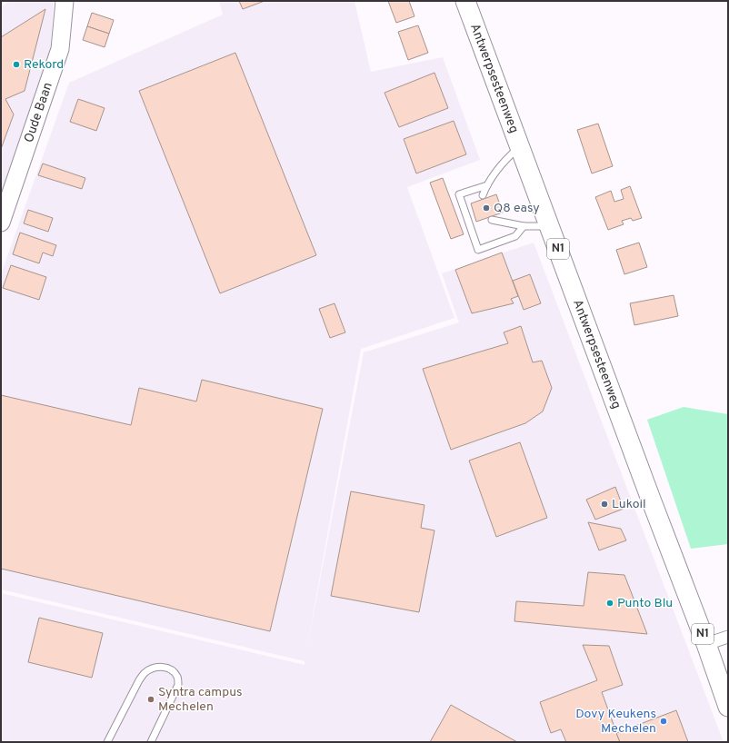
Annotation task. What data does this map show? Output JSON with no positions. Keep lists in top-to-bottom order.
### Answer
{
  "streets": {
    "main road": ["Antwerpsesteenweg", "N1"],
    "street": ["Oude Baan"]
  },
  "places": [
    "Rekord",
    "Q8 easy",
    "Lukoil",
    "Punto Blu",
    "Syntra campus Mechelen",
    "Dovy Keukens Mechelen"
  ]
}
